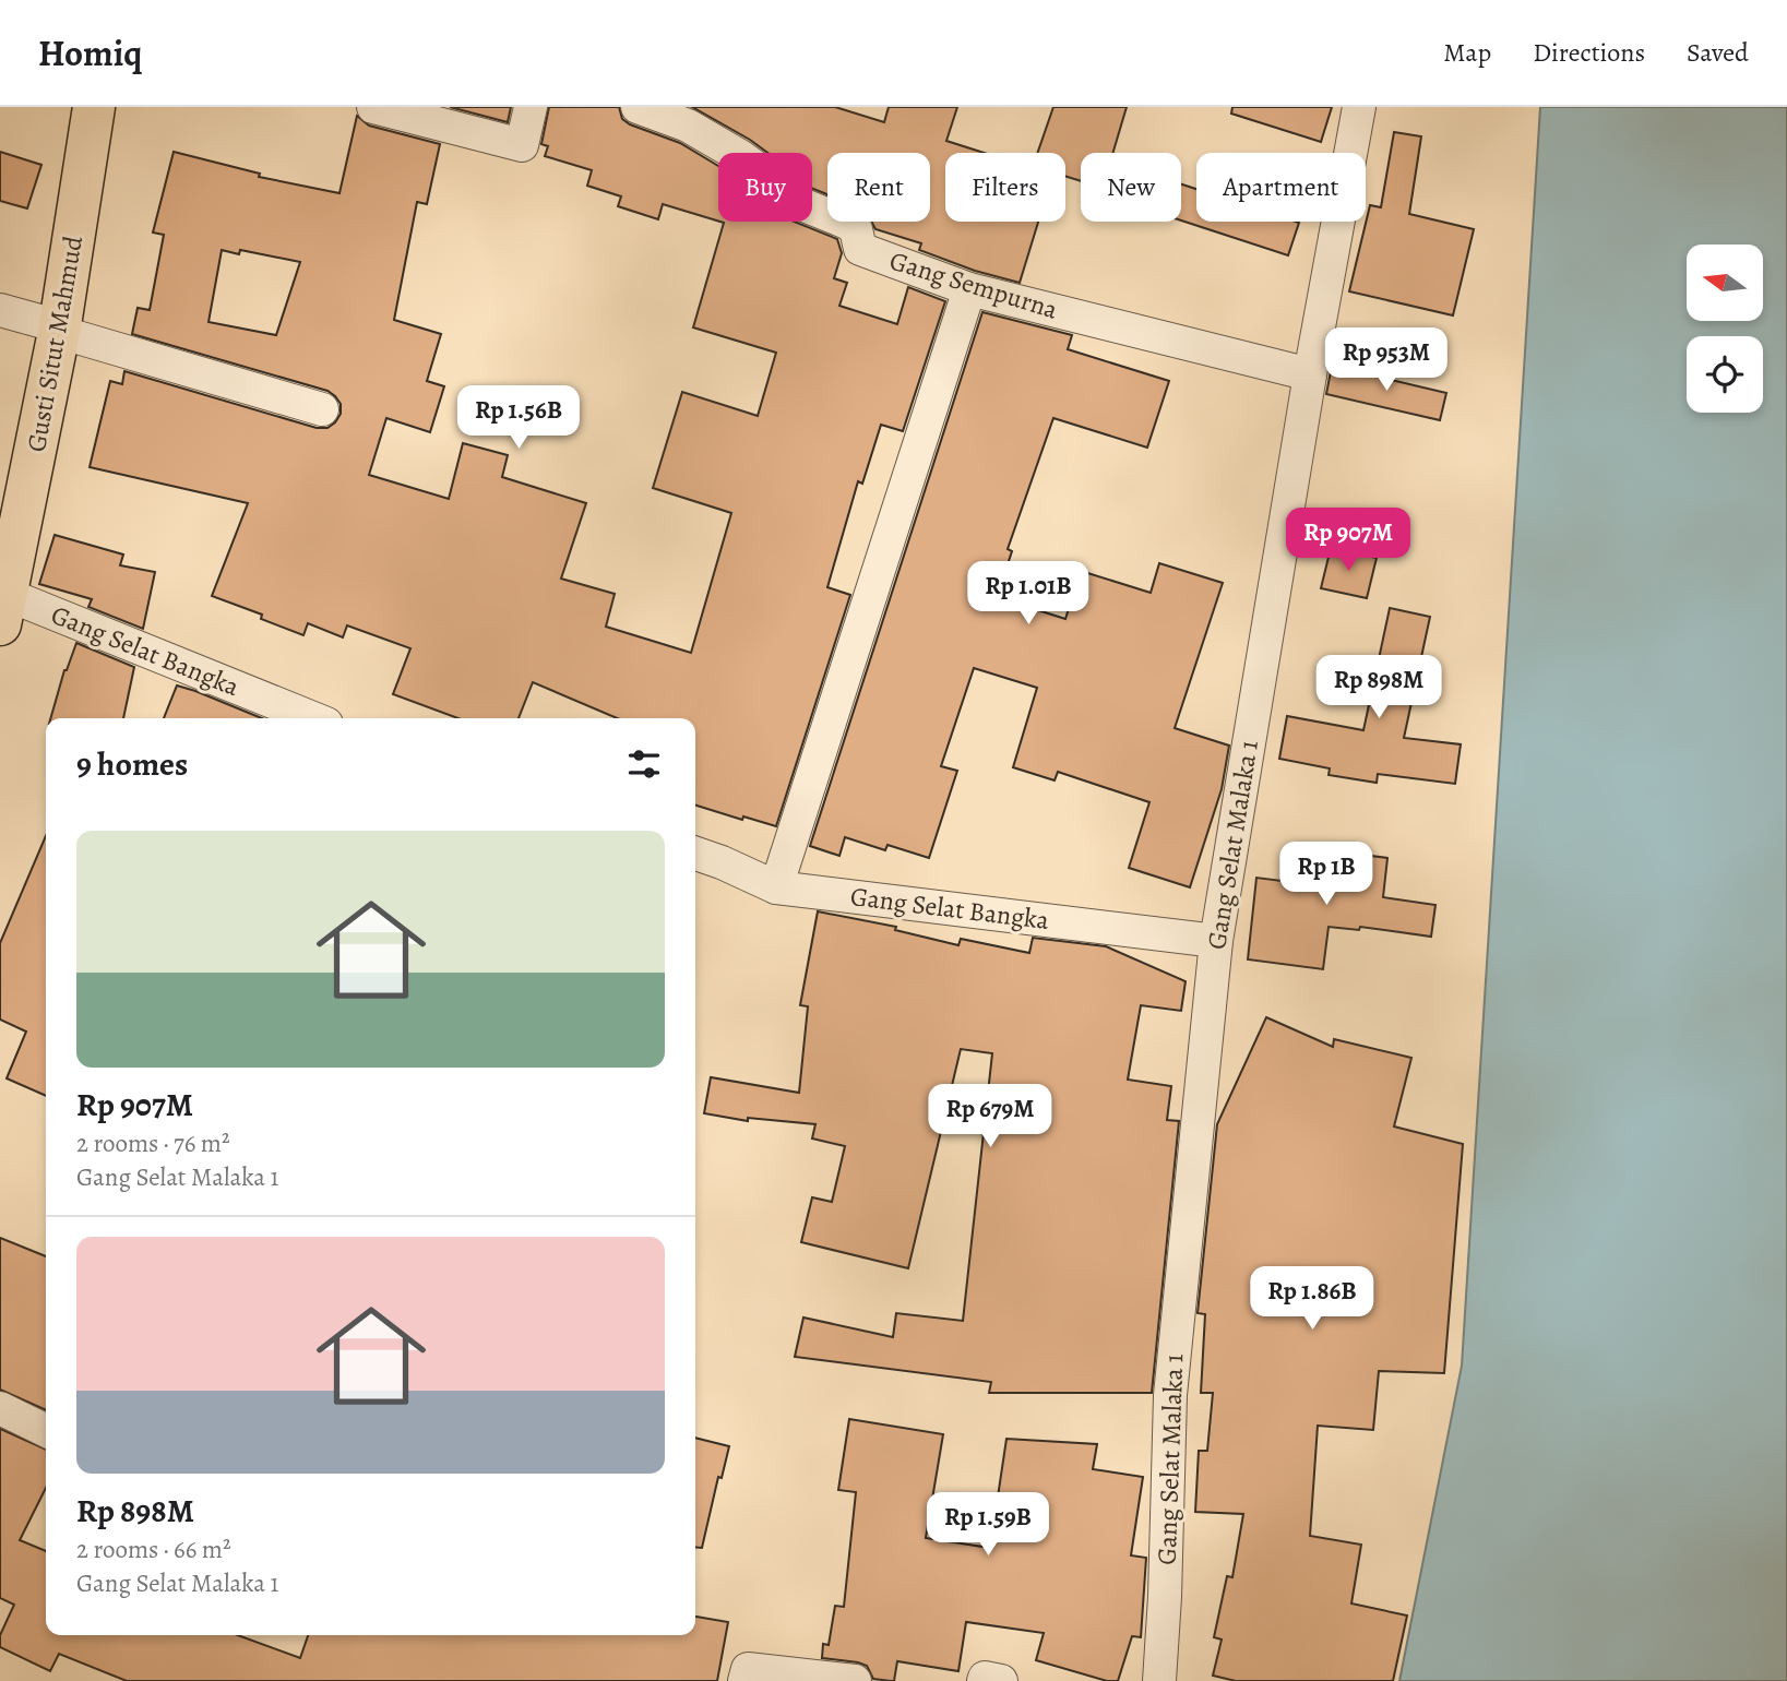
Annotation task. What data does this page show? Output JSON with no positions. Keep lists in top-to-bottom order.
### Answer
{
  "streets": {
    "highway": ["Gusti Situt Mahmud"],
    "street": ["Gang Sempurna", "Gang Selat Bangka", "Gang Selat Malaka 1"]
  },
  "crossings": [
    ["Gang Sempurna", "Gang Selat Malaka 1"],
    ["Gusti Situt Mahmud", "Gang Selat Bangka"],
    ["Gang Selat Bangka", "Gang Selat Malaka 1"]
  ],
  "north": "left",
  "page": {
    "header": "Homiq",
    "nav": ["Map", "Directions", "Saved"],
    "chip": [
      "Buy",
      "Rent",
      "Filters",
      "New",
      "Apartment"
    ],
    "price": [
      "Rp 953M",
      "Rp 1.56B",
      "Rp 907M",
      "Rp 1.01B",
      "Rp 898M",
      "Rp 1B",
      "Rp 679M",
      "Rp 1.86B",
      "Rp 1.59B"
    ],
    "heading": "9 homes",
    "list": [
      {
        "name": "Rp 907M",
        "note": "2 rooms · 76 m² · Gang Selat Malaka 1"
      },
      {
        "name": "Rp 898M",
        "note": "2 rooms · 66 m² · Gang Selat Malaka 1"
      }
    ]
  }
}
